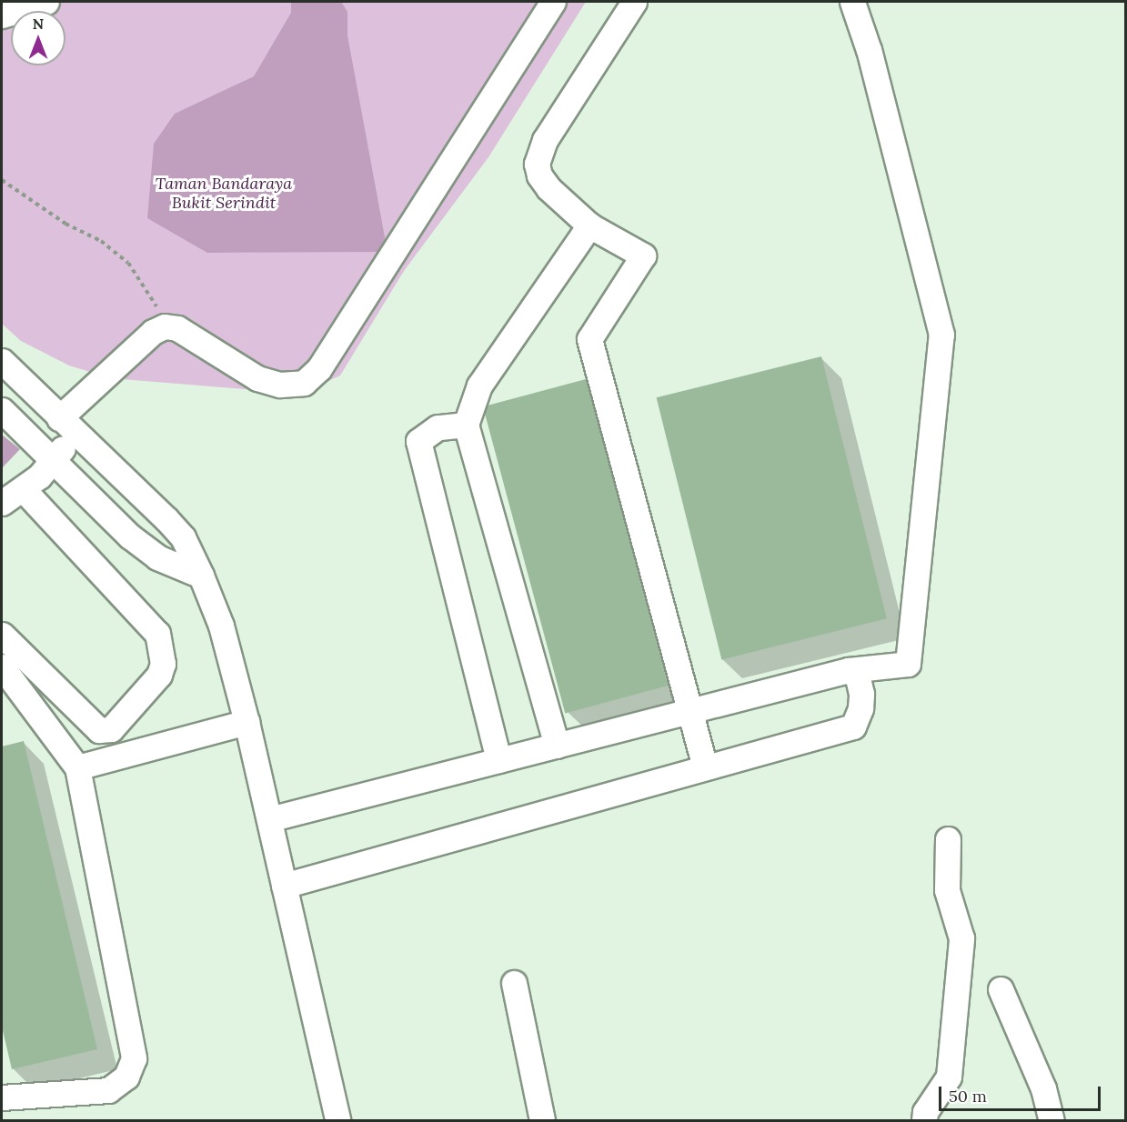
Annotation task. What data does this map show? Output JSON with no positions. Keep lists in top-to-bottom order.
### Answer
{
  "parks": ["Taman Bandaraya Bukit Serindit"],
  "scale_bar": "50 m",
  "north": "top"
}
